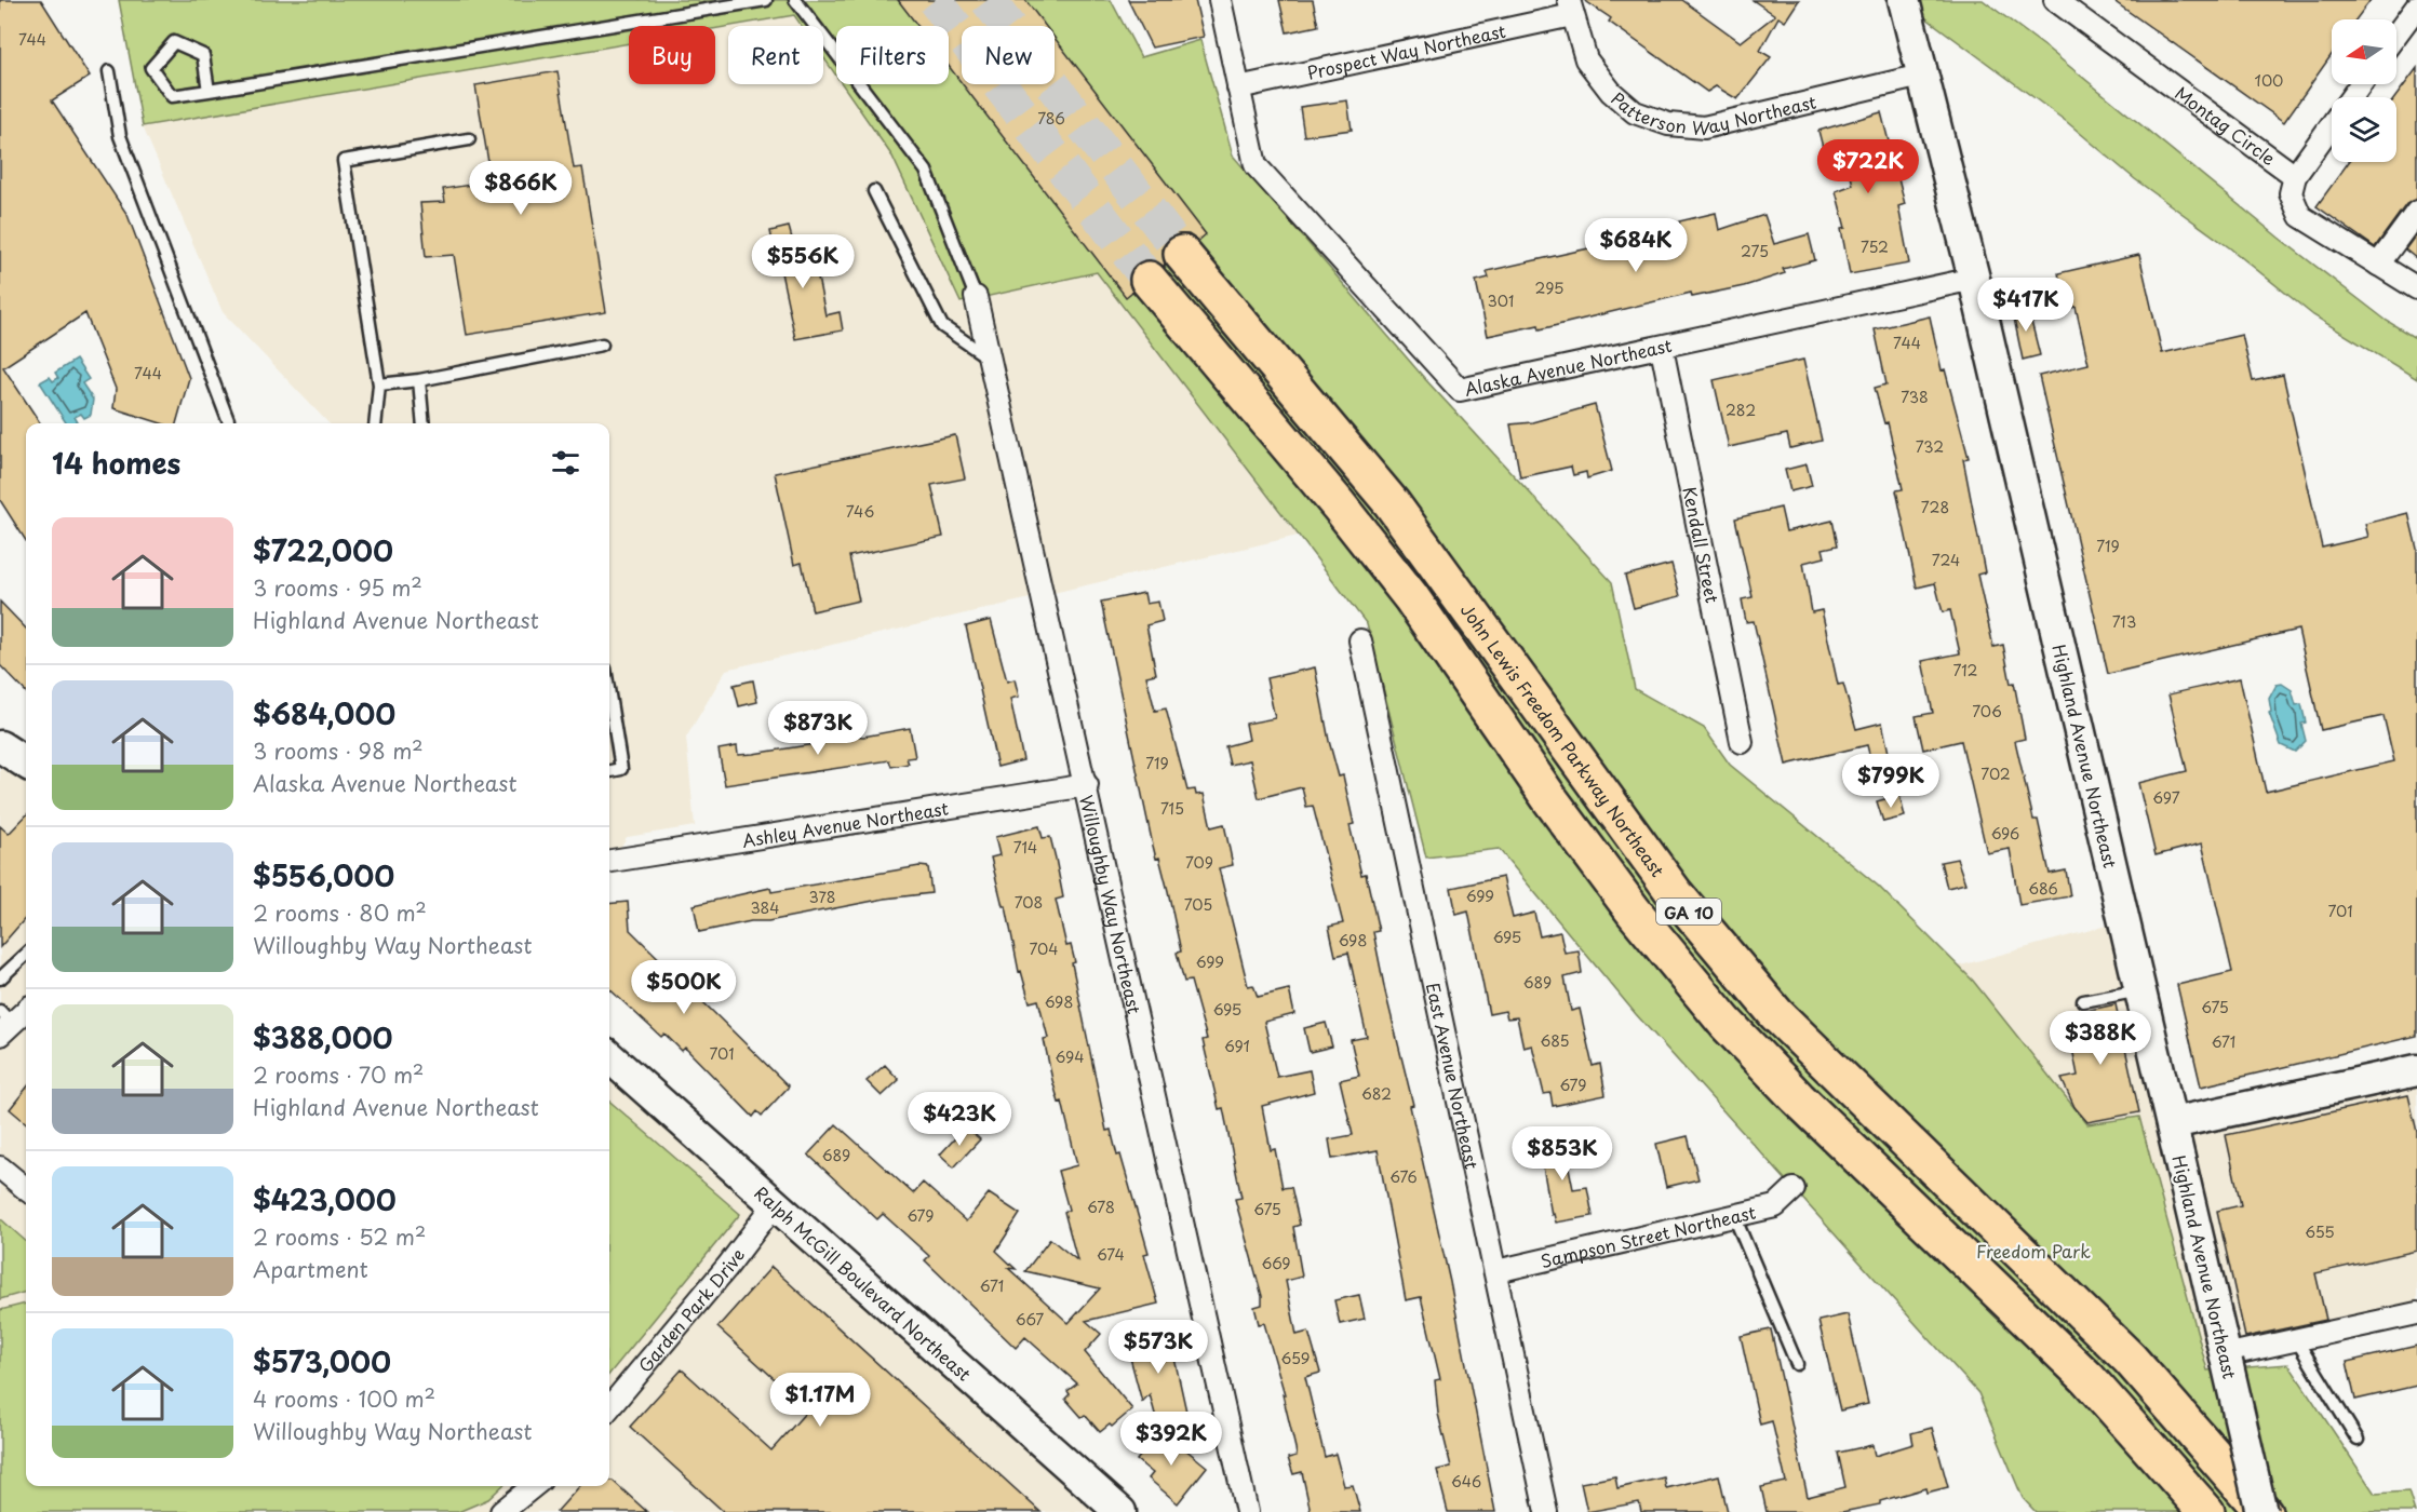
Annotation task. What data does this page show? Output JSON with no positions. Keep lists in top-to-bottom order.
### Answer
{
  "streets": {
    "highway": ["John Lewis Freedom Parkway Northeast", "GA 10"],
    "main road": ["Highland Avenue Northeast", "Ralph McGill Boulevard Northeast"],
    "street": [
      "Prospect Way Northeast",
      "Patterson Way Northeast",
      "Montag Circle",
      "Alaska Avenue Northeast",
      "Kendall Street",
      "Ashley Avenue Northeast",
      "Willoughby Way Northeast",
      "East Avenue Northeast",
      "Sampson Street Northeast",
      "Garden Park Drive"
    ]
  },
  "crossings": [
    ["Prospect Way Northeast", "Patterson Way Northeast"],
    ["Prospect Way Northeast", "Alaska Avenue Northeast"],
    ["Patterson Way Northeast", "Highland Avenue Northeast"],
    ["Alaska Avenue Northeast", "Kendall Street"],
    ["Alaska Avenue Northeast", "Highland Avenue Northeast"],
    ["John Lewis Freedom Parkway Northeast", "Highland Avenue Northeast"],
    ["Ashley Avenue Northeast", "Willoughby Way Northeast"],
    ["East Avenue Northeast", "Sampson Street Northeast"],
    ["Ralph McGill Boulevard Northeast", "Garden Park Drive"]
  ],
  "parks": ["Freedom Park"],
  "house_numbers": [
    "744",
    "100",
    "786",
    "752",
    "275",
    "295",
    "301",
    "744",
    "744",
    "738",
    "282",
    "732",
    "728",
    "746",
    "719",
    "724",
    "713",
    "712",
    "706",
    "719",
    "702",
    "697",
    "715",
    "696",
    "714",
    "709",
    "686",
    "699",
    "378",
    "708",
    "705",
    "384",
    "701",
    "695",
    "698",
    "704",
    "699",
    "689",
    "698",
    "675",
    "695",
    "685",
    "671",
    "691",
    "701",
    "694",
    "679",
    "682",
    "689",
    "676",
    "678",
    "675",
    "679",
    "655",
    "674",
    "669",
    "671",
    "667",
    "659",
    "646"
  ],
  "north": "left",
  "page": {
    "chip": [
      "Buy",
      "Rent",
      "Filters",
      "New"
    ],
    "price": [
      "$722K",
      "$866K",
      "$684K",
      "$556K",
      "$417K",
      "$873K",
      "$799K",
      "$500K",
      "$388K",
      "$423K",
      "$853K",
      "$573K",
      "$1.17M",
      "$392K"
    ],
    "heading": "14 homes",
    "list": [
      {
        "name": "$722,000",
        "note": "3 rooms · 95 m² · Highland Avenue Northeast"
      },
      {
        "name": "$684,000",
        "note": "3 rooms · 98 m² · Alaska Avenue Northeast"
      },
      {
        "name": "$556,000",
        "note": "2 rooms · 80 m² · Willoughby Way Northeast"
      },
      {
        "name": "$388,000",
        "note": "2 rooms · 70 m² · Highland Avenue Northeast"
      },
      {
        "name": "$423,000",
        "note": "2 rooms · 52 m² · Apartment"
      },
      {
        "name": "$573,000",
        "note": "4 rooms · 100 m² · Willoughby Way Northeast"
      }
    ]
  }
}
